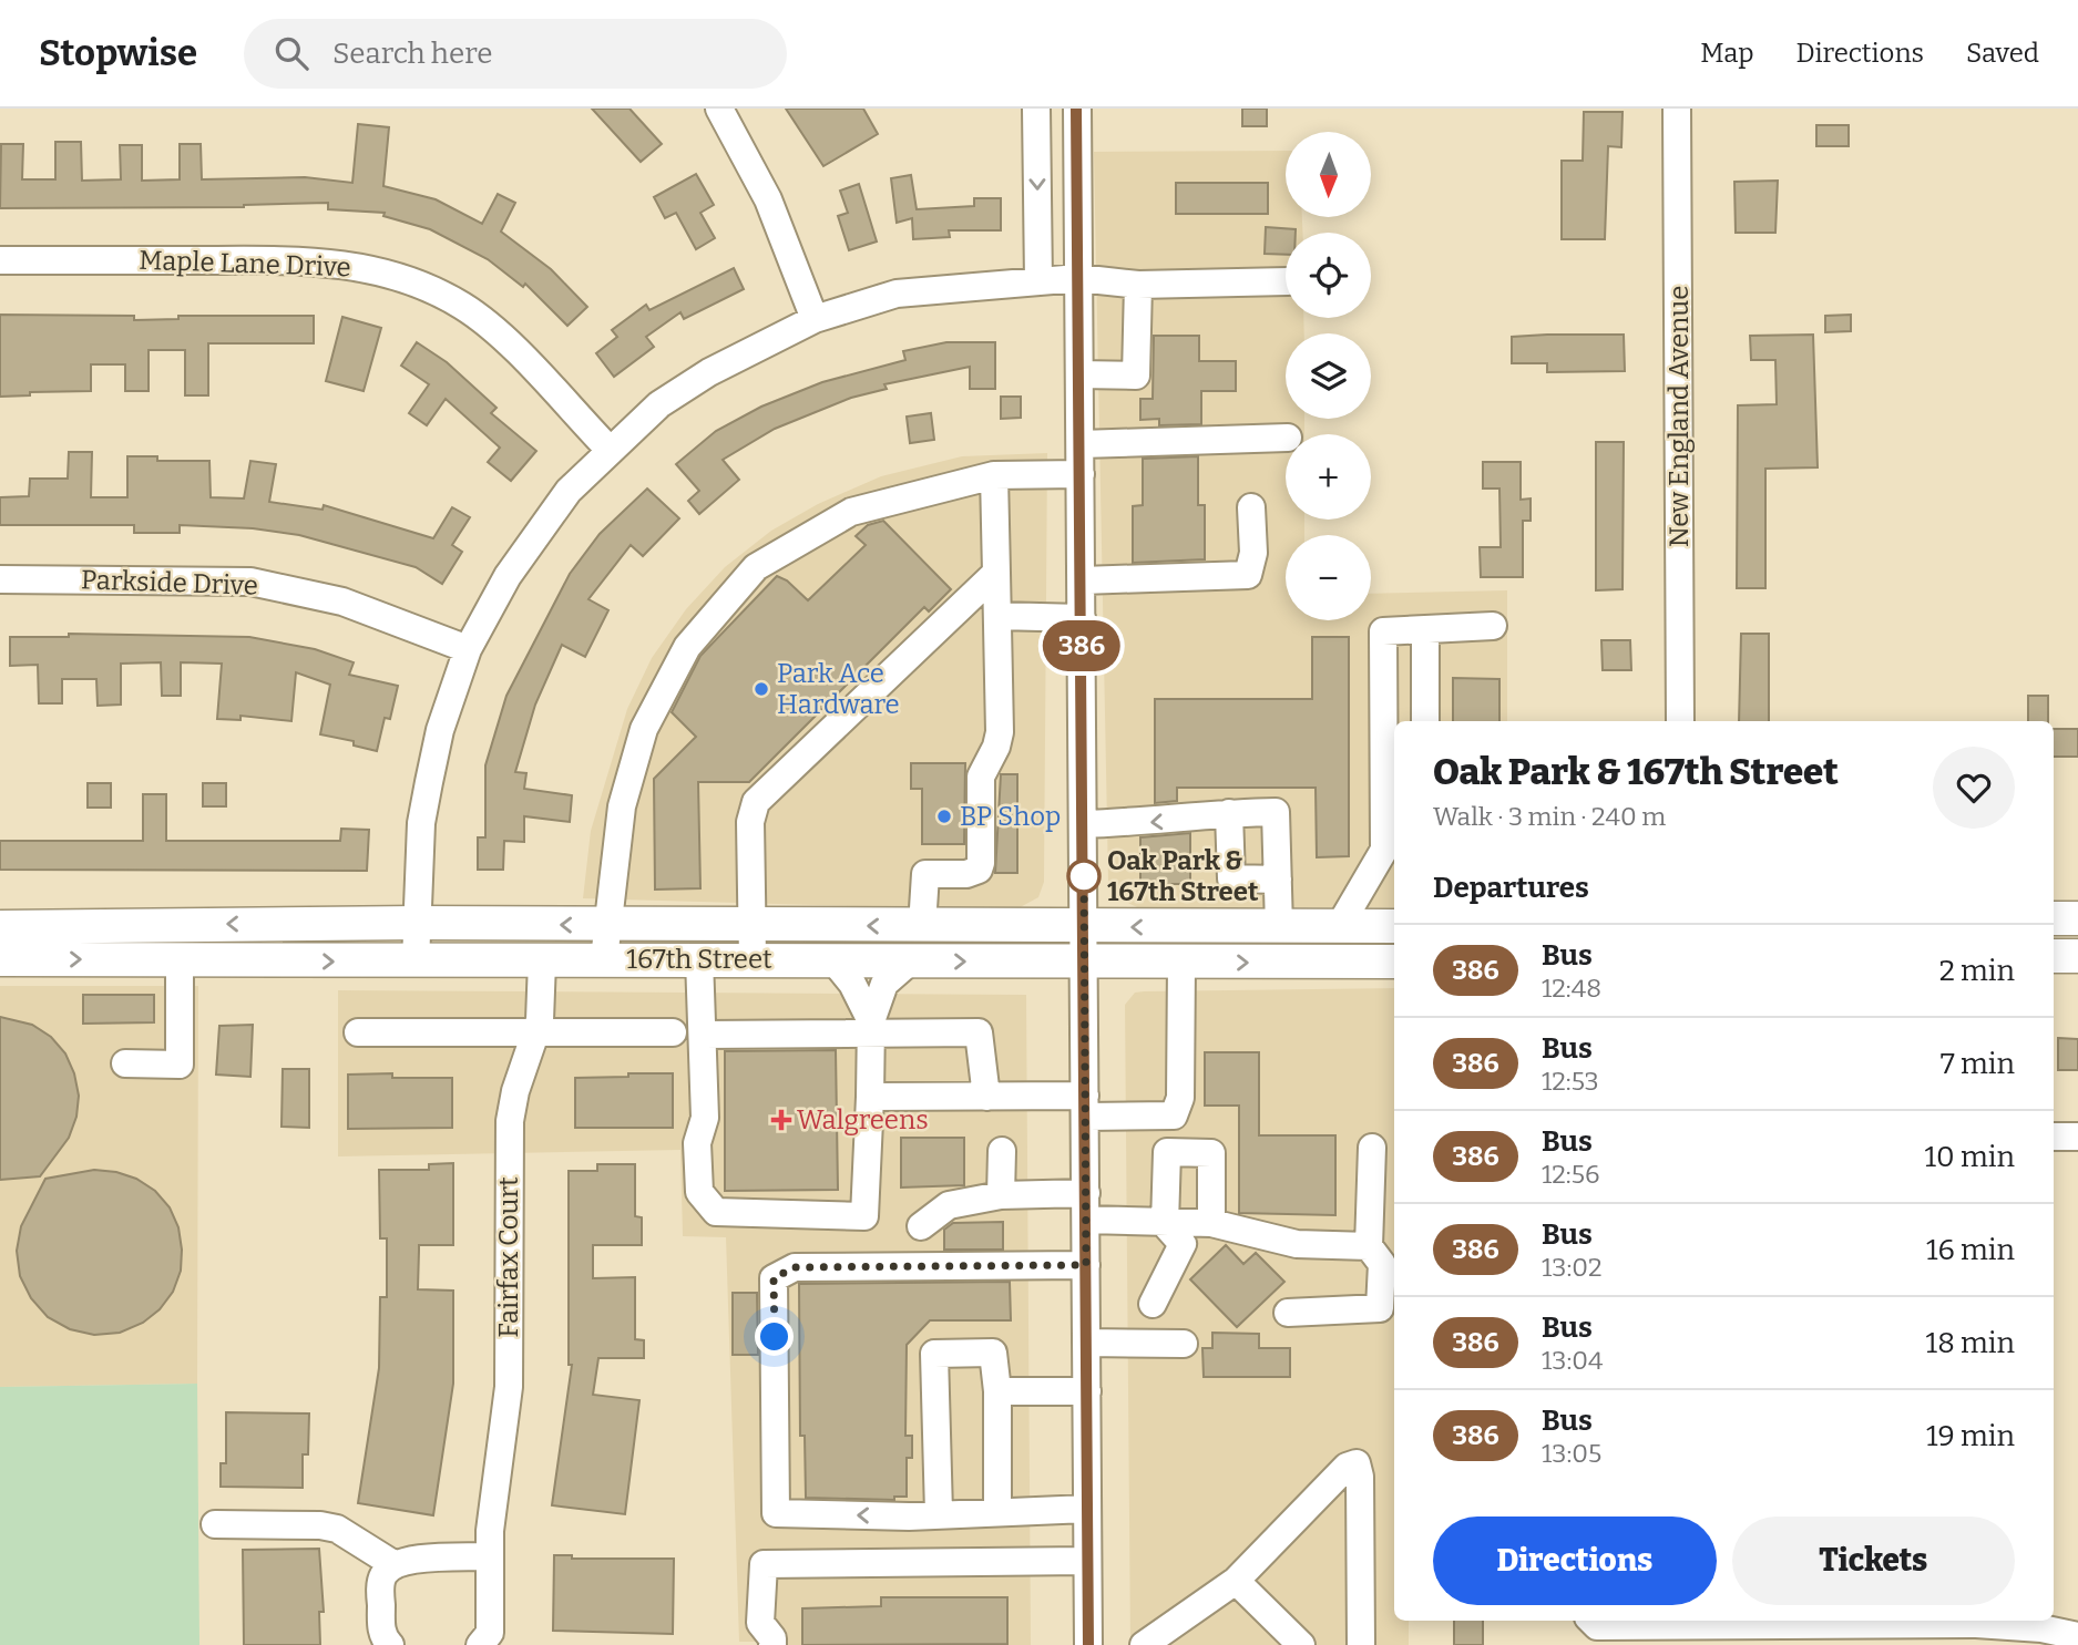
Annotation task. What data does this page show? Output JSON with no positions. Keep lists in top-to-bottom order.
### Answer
{
  "streets": {
    "main road": ["167th Street"],
    "street": [
      "Maple Lane Drive",
      "New England Avenue",
      "Parkside Drive",
      "Fairfax Court"
    ]
  },
  "crossings": [
    ["167th Street", "Fairfax Court"]
  ],
  "places": {
    "other": ["Park Ace Hardware", "BP Shop", "Oak Park & 167th Street"],
    "health": ["Walgreens"]
  },
  "lines": ["bus line 386"],
  "north": "bottom",
  "page": {
    "header": "Stopwise",
    "search": "Search here",
    "nav": ["Map", "Directions", "Saved"],
    "on_map": "386",
    "map_buttons": ["+", "−"],
    "heading": [
      ["Oak Park & 167th Street", "Walk · 3 min · 240 m"],
      "Departures"
    ],
    "list": [
      {
        "mark": "386",
        "name": "Bus",
        "note": "12:48",
        "value": "2 min"
      },
      {
        "mark": "386",
        "name": "Bus",
        "note": "12:53",
        "value": "7 min"
      },
      {
        "mark": "386",
        "name": "Bus",
        "note": "12:56",
        "value": "10 min"
      },
      {
        "mark": "386",
        "name": "Bus",
        "note": "13:02",
        "value": "16 min"
      },
      {
        "mark": "386",
        "name": "Bus",
        "note": "13:04",
        "value": "18 min"
      },
      {
        "mark": "386",
        "name": "Bus",
        "note": "13:05",
        "value": "19 min"
      }
    ],
    "buttons": ["Directions", "Tickets"]
  }
}
